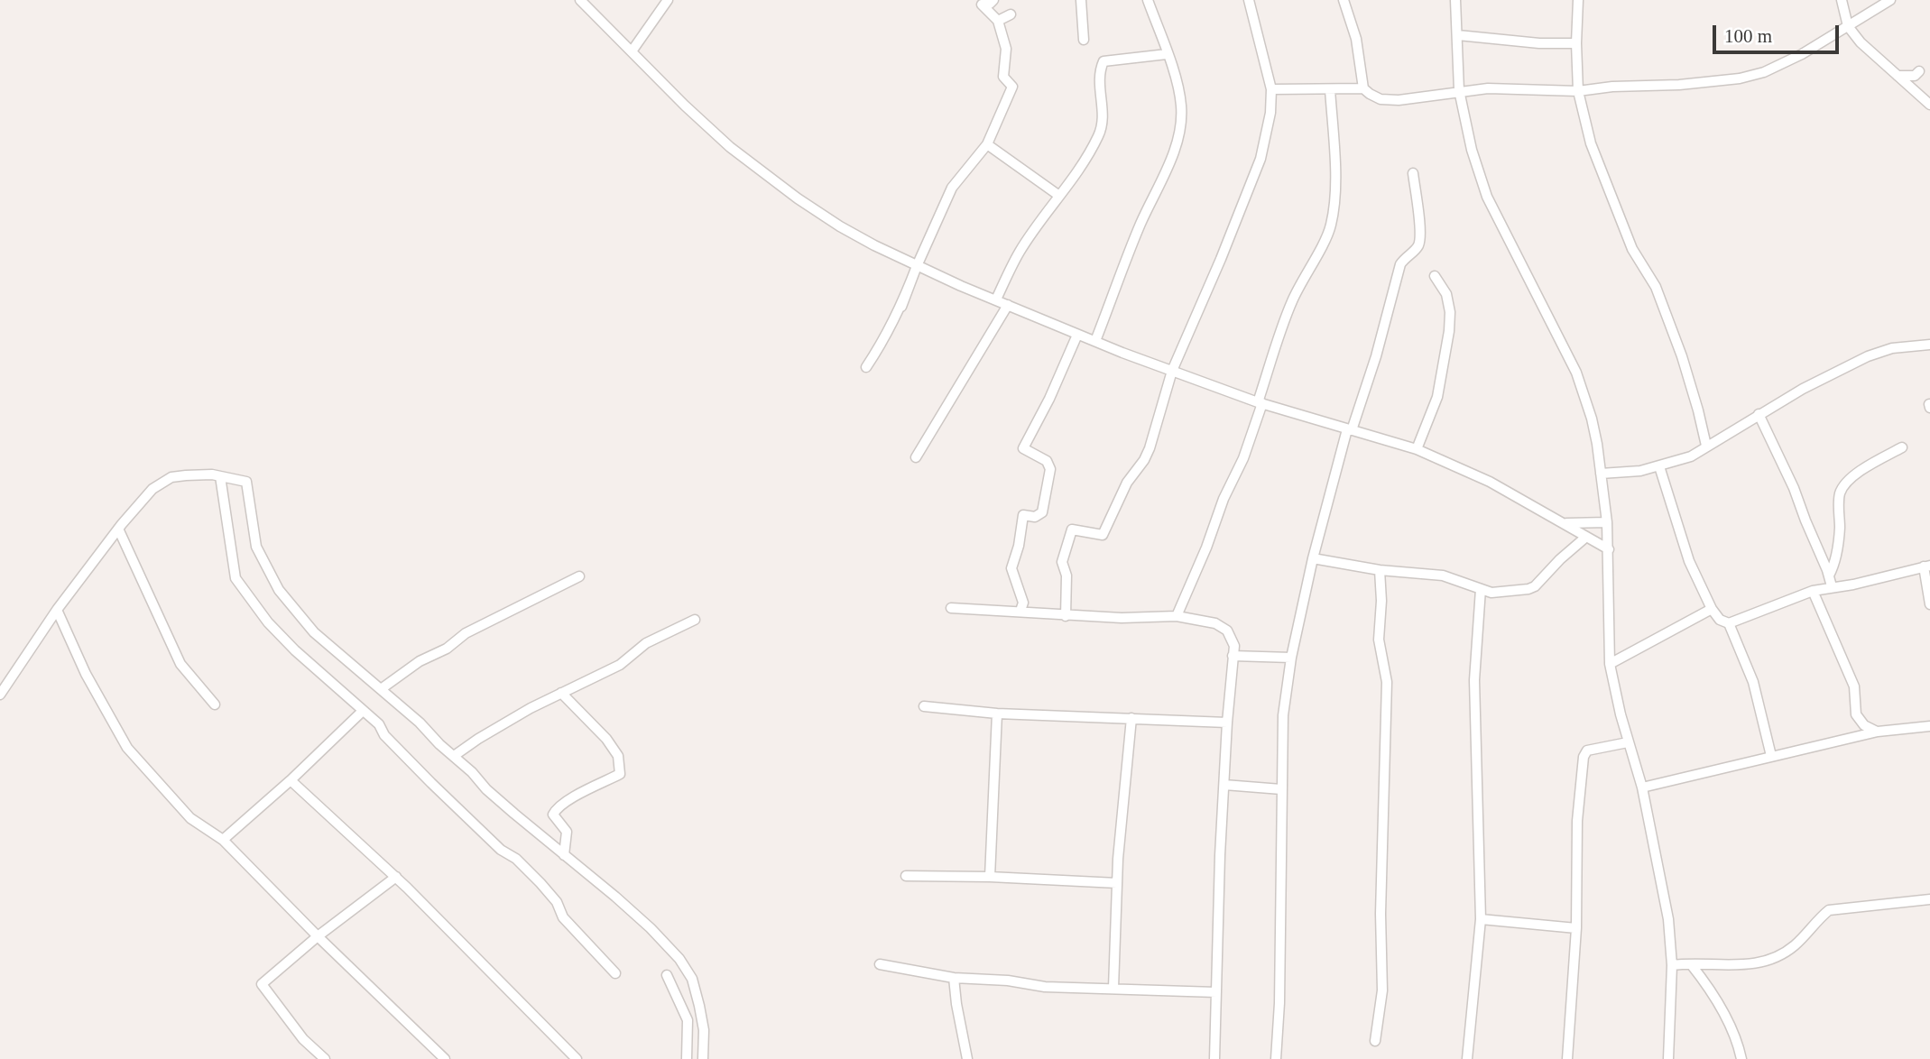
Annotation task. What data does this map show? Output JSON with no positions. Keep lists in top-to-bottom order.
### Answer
{
  "scale_bar": "100 m"
}
